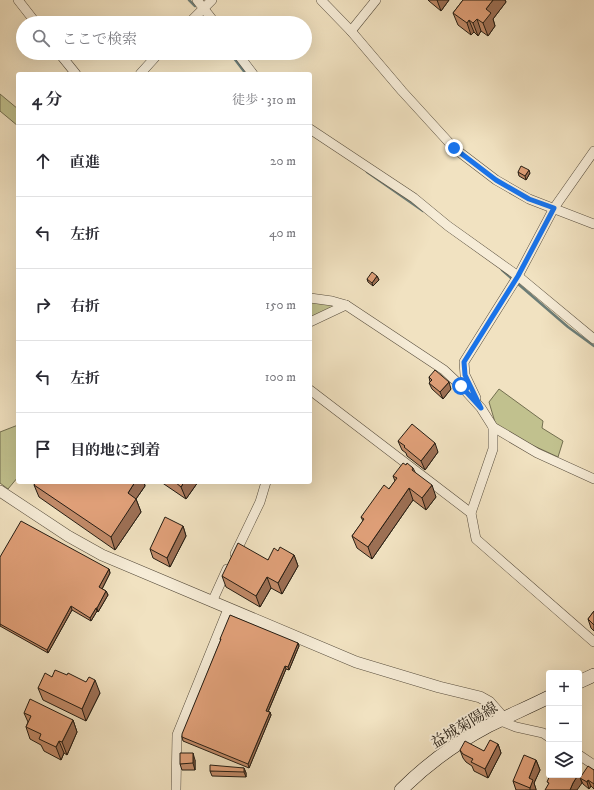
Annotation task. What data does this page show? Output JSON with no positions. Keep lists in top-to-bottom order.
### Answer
{
  "streets": {
    "main road": ["益城菊陽線"]
  },
  "page": {
    "search": "ここで検索",
    "heading": ["4 分", "徒歩 · 310 m"],
    "list": [
      ["直進", "20 m"],
      ["左折", "40 m"],
      ["右折", "150 m"],
      ["左折", "100 m"],
      "目的地に到着"
    ],
    "map_buttons": ["+", "−"]
  }
}
